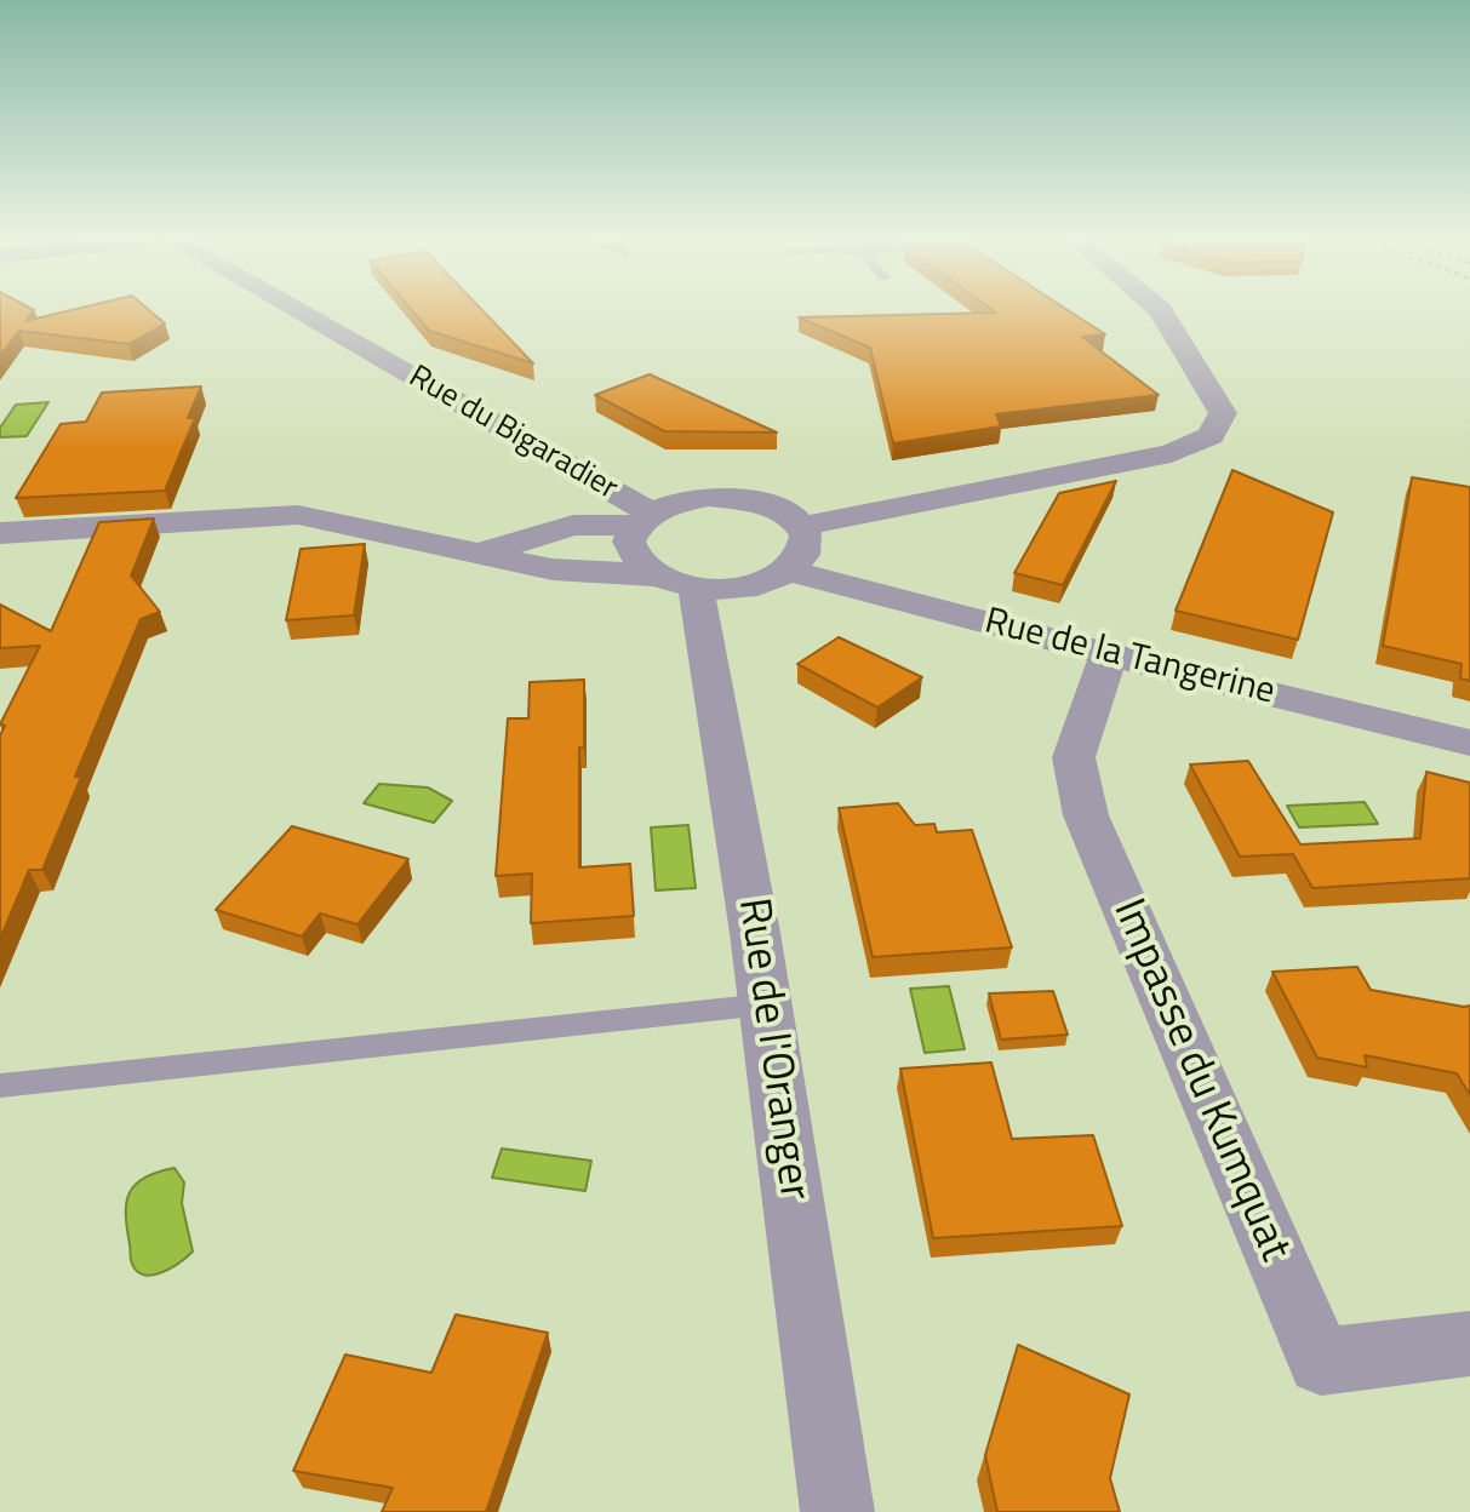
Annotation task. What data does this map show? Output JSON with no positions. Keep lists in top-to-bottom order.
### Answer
{
  "streets": {
    "street": [
      "Rue du Bigaradier",
      "Rue de la Tangerine",
      "Rue de l'Oranger",
      "Impasse du Kumquat"
    ]
  },
  "crossings": [
    ["Rue de la Tangerine", "Impasse du Kumquat"]
  ]
}
